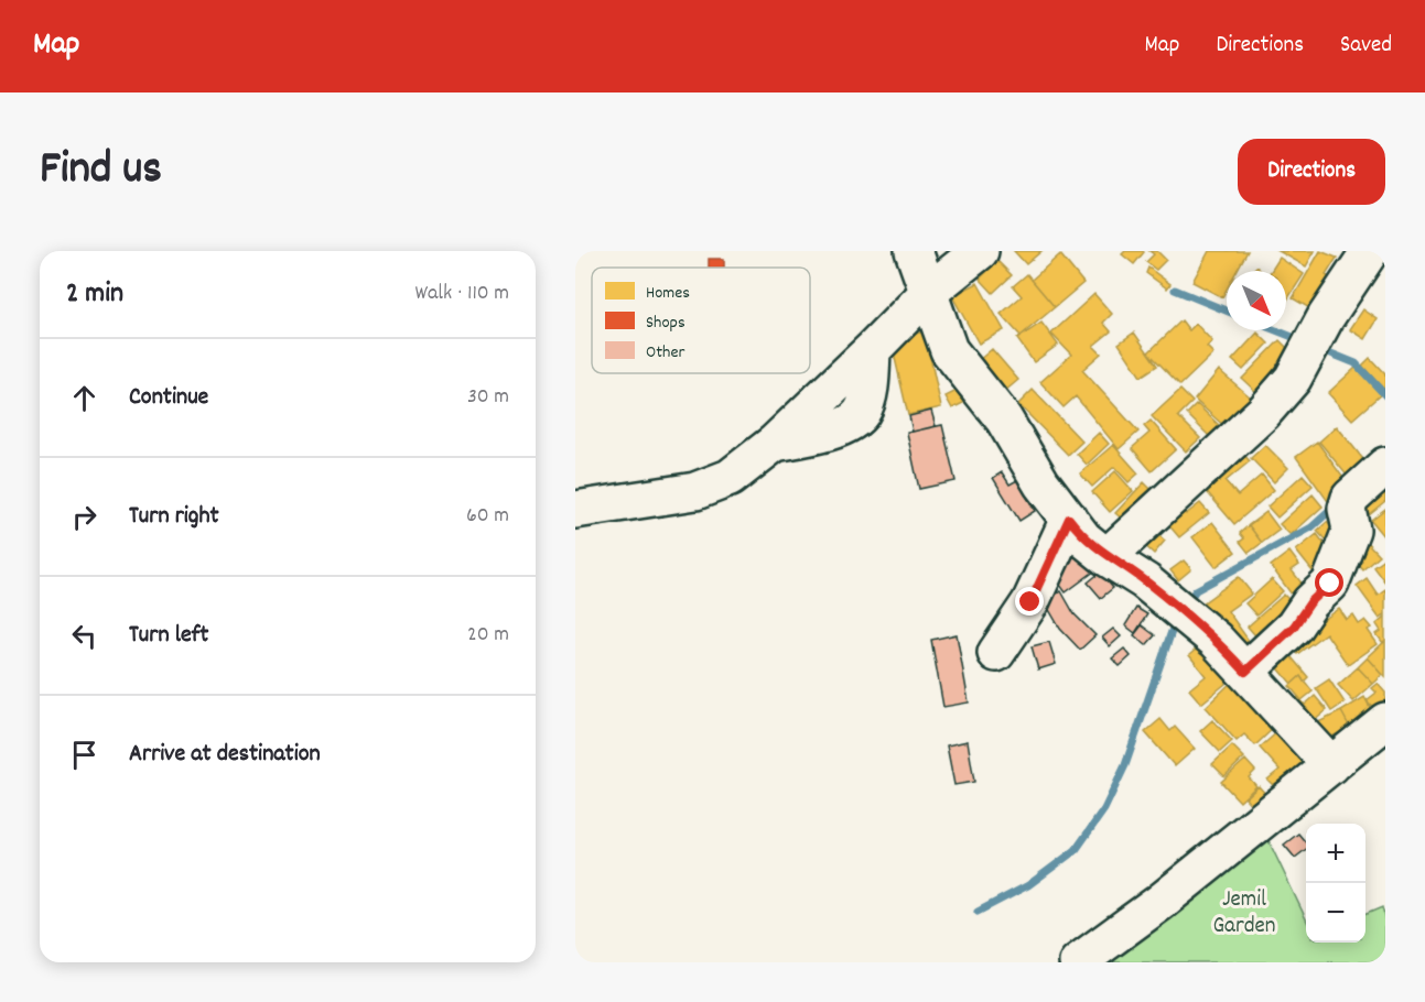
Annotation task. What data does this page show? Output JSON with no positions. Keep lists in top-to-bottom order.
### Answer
{
  "parks": ["Jemil Garden"],
  "legend": ["Homes", "Shops", "Other"],
  "north": "bottom right",
  "page": {
    "header": "Map",
    "nav": ["Map", "Directions", "Saved"],
    "title": "Find us",
    "buttons": "Directions",
    "heading": ["2 min", "Walk · 110 m"],
    "list": [
      ["Continue", "30 m"],
      ["Turn right", "60 m"],
      ["Turn left", "20 m"],
      "Arrive at destination"
    ],
    "map_buttons": ["+", "−"]
  }
}
